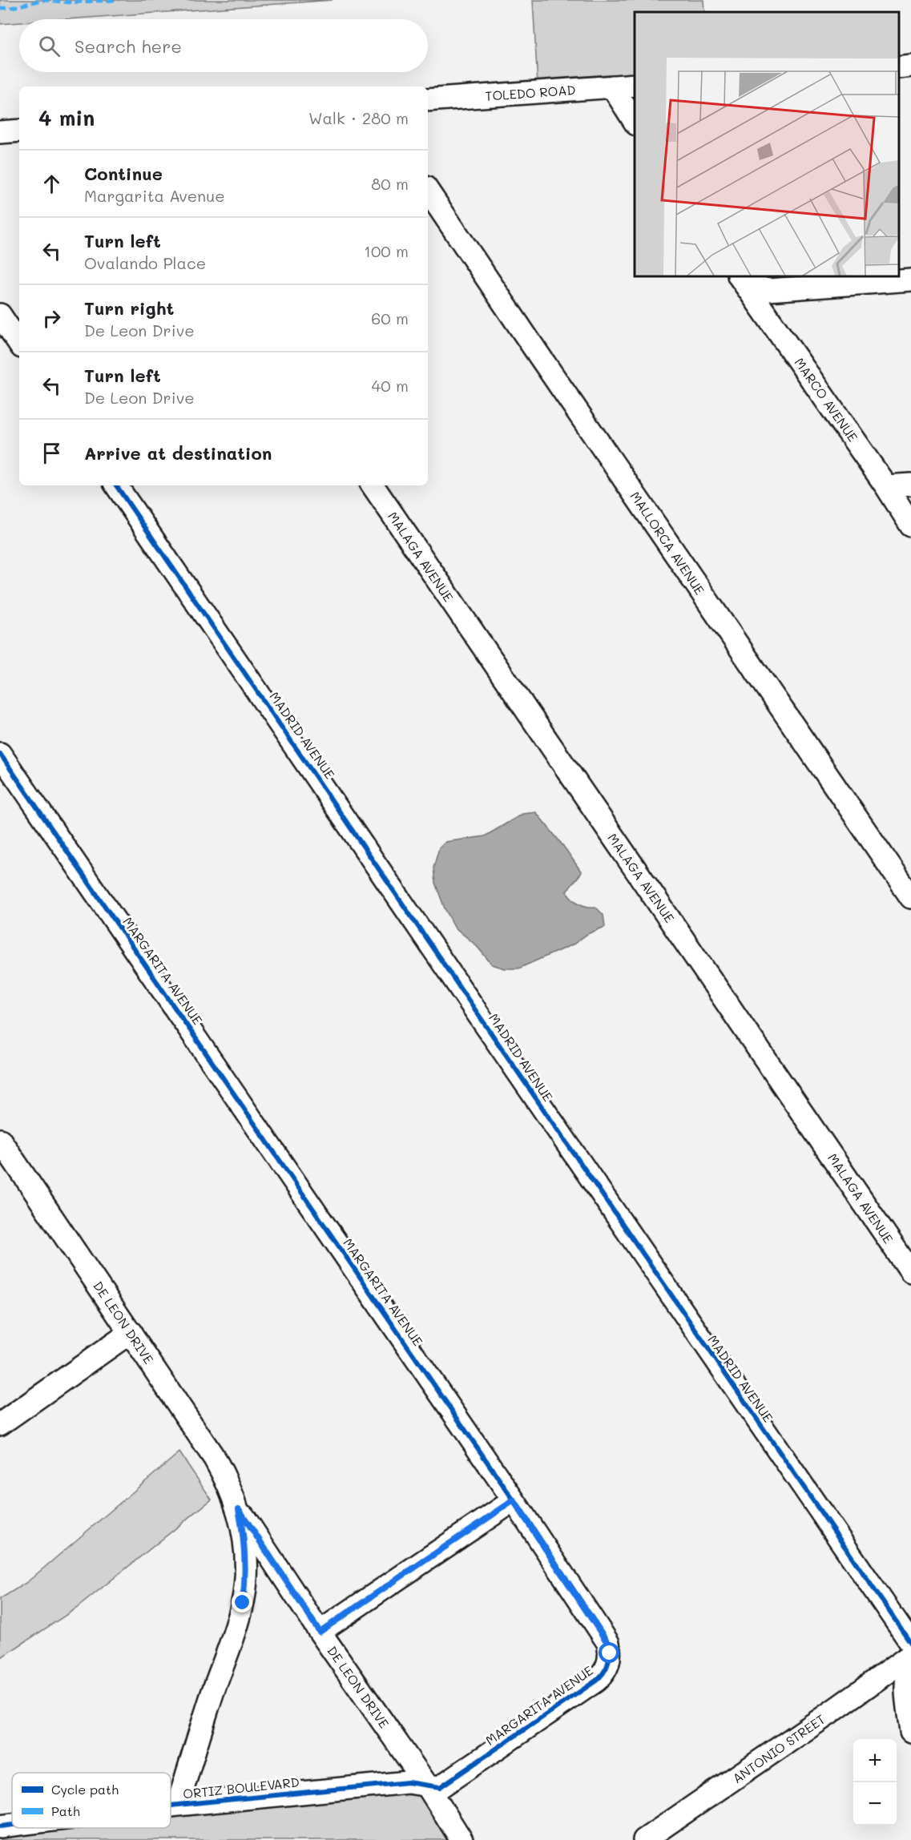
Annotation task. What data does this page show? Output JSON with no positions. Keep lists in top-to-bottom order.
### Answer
{
  "streets": {
    "street": [
      "TOLEDO ROAD",
      "MARCO AVENUE",
      "MALLORCA AVENUE",
      "MALAGA AVENUE",
      "MADRID AVENUE",
      "MARGARITA AVENUE",
      "DE LEON DRIVE",
      "ANTONIO STREET",
      "ORTIZ BOULEVARD"
    ]
  },
  "crossings": [
    ["MARGARITA AVENUE", "DE LEON DRIVE"],
    ["MARGARITA AVENUE", "ORTIZ BOULEVARD"],
    ["DE LEON DRIVE", "ORTIZ BOULEVARD"]
  ],
  "legend": ["Cycle path", "Path"],
  "page": {
    "search": "Search here",
    "heading": ["4 min", "Walk · 280 m"],
    "list": [
      ["Continue", "Margarita Avenue", "80 m"],
      ["Turn left", "Ovalando Place", "100 m"],
      ["Turn right", "De Leon Drive", "60 m"],
      ["Turn left", "De Leon Drive", "40 m"],
      "Arrive at destination"
    ],
    "map_buttons": ["+", "−"]
  }
}
